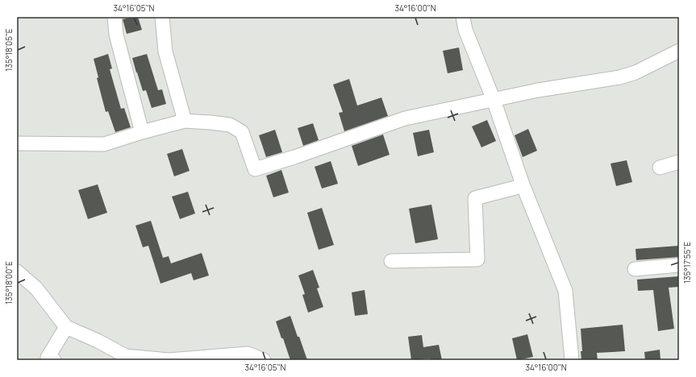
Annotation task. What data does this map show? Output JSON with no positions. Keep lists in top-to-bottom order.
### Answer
{
  "coordinates": [
    "34°16'05\"N",
    "34°16'00\"N",
    "135°18'05\"E",
    "135°17'55\"E",
    "135°18'00\"E"
  ]
}
